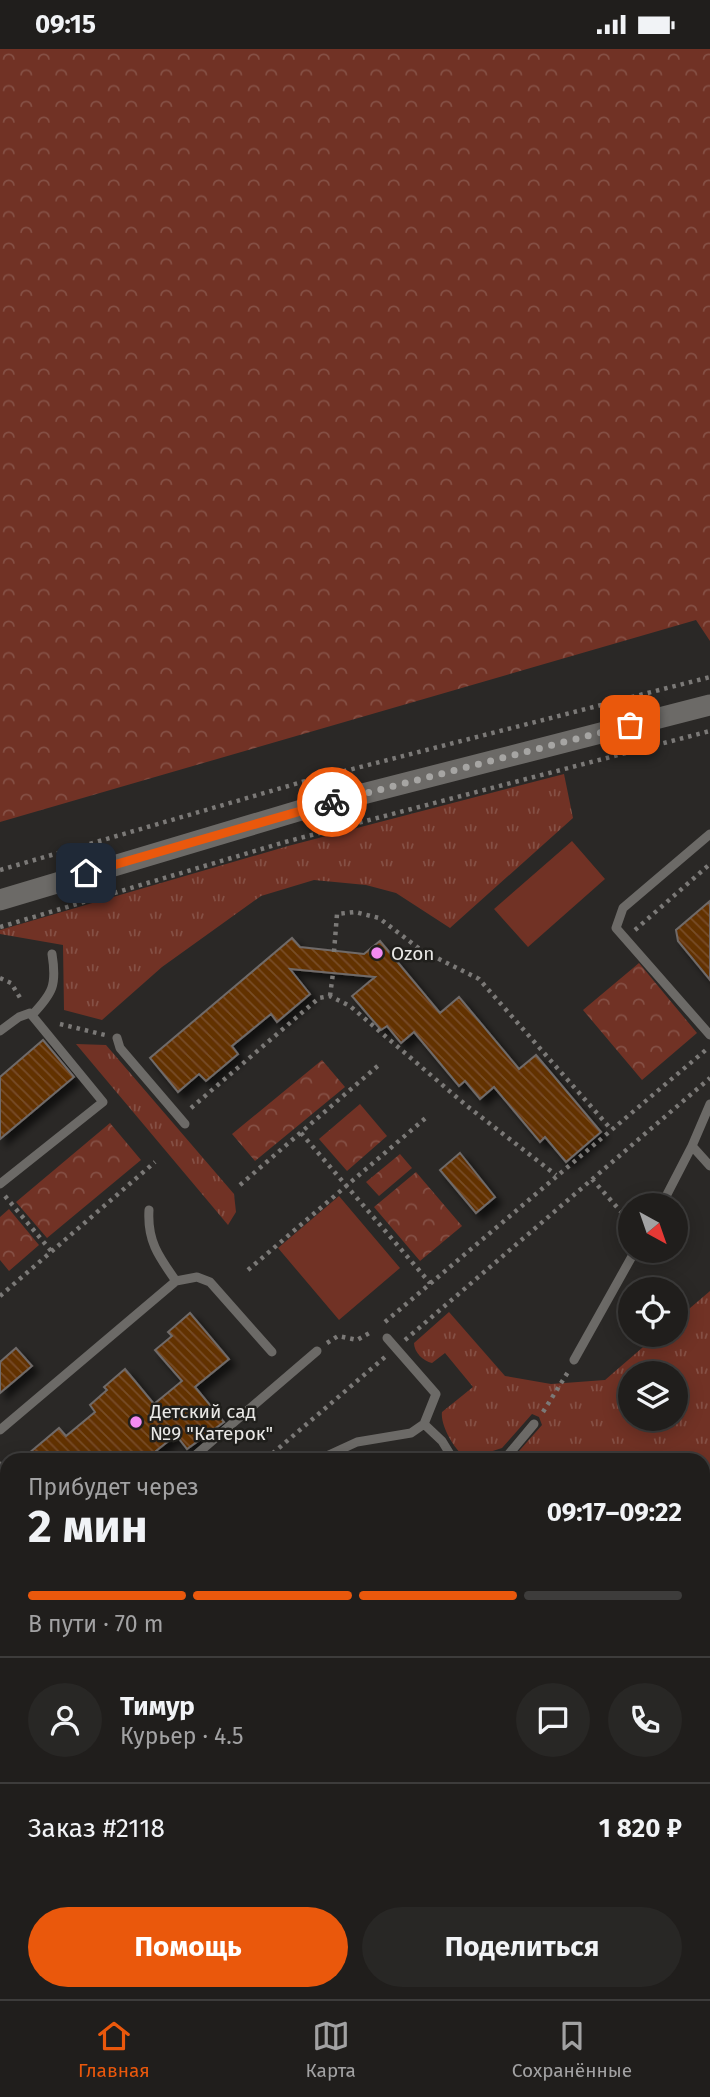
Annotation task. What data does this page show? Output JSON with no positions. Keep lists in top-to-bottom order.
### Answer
{
  "places": ["Ozon", "Детский сад №9 \"Катерок\""],
  "north": "bottom right",
  "page": {
    "status": "09:15",
    "heading": ["2 мин", "Прибудет через", "09:17–09:22"],
    "panel": [
      "Тимур",
      "Курьер · 4.5",
      "Заказ #2118",
      "1 820 ₽"
    ],
    "bar": "В пути · 70 m",
    "buttons": ["Помощь", "Поделиться"],
    "tabs": ["Главная", "Карта", "Сохранённые"]
  }
}
